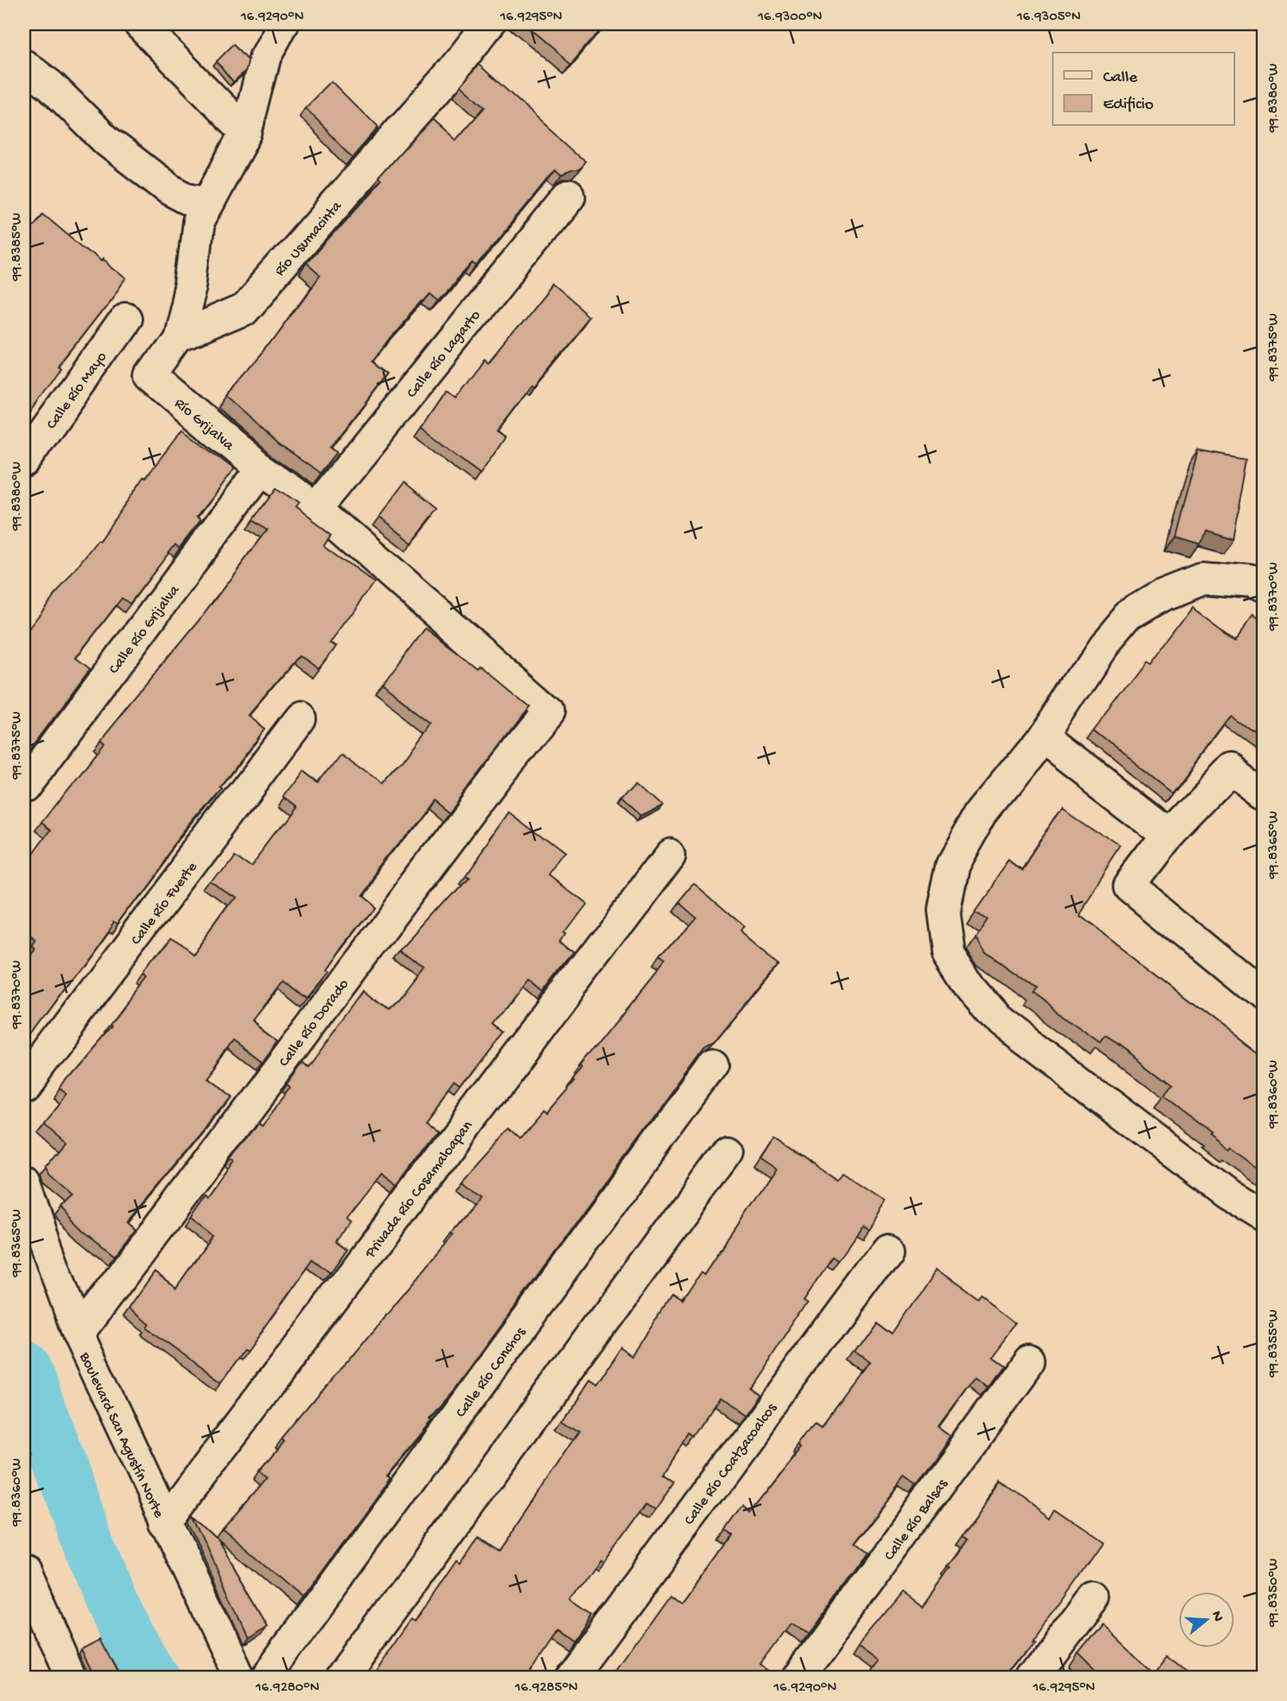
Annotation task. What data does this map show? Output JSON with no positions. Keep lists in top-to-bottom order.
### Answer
{
  "streets": {
    "street": [
      "Río Usumacinta",
      "Calle Río Lagarto",
      "Calle Río Mayo",
      "Río Grijalva",
      "Calle Río Grijalva",
      "Calle Río Fuerte",
      "Calle Río Dorado",
      "Privada Río Cosamaloapan",
      "Calle Río Conchos",
      "Boulevard San Agustín Norte",
      "Calle Río Coatzacoalcos",
      "Calle Río Balsas"
    ]
  },
  "crossings": [
    ["Río Usumacinta", "Río Grijalva"],
    ["Calle Río Lagarto", "Río Grijalva"],
    ["Río Grijalva", "Calle Río Grijalva"],
    ["Río Grijalva", "Calle Río Dorado"],
    ["Calle Río Dorado", "Boulevard San Agustín Norte"],
    ["Privada Río Cosamaloapan", "Boulevard San Agustín Norte"]
  ],
  "legend": ["Calle", "Edificio"],
  "north": "right",
  "coordinates": [
    "16.9290°N",
    "16.9295°N",
    "16.9300°N",
    "16.9305°N",
    "99.8380°W",
    "99.8385°W",
    "99.8375°W",
    "99.8370°W",
    "99.8365°W",
    "99.8360°W",
    "99.8355°W",
    "99.8350°W",
    "16.9280°N",
    "16.9285°N"
  ]
}
